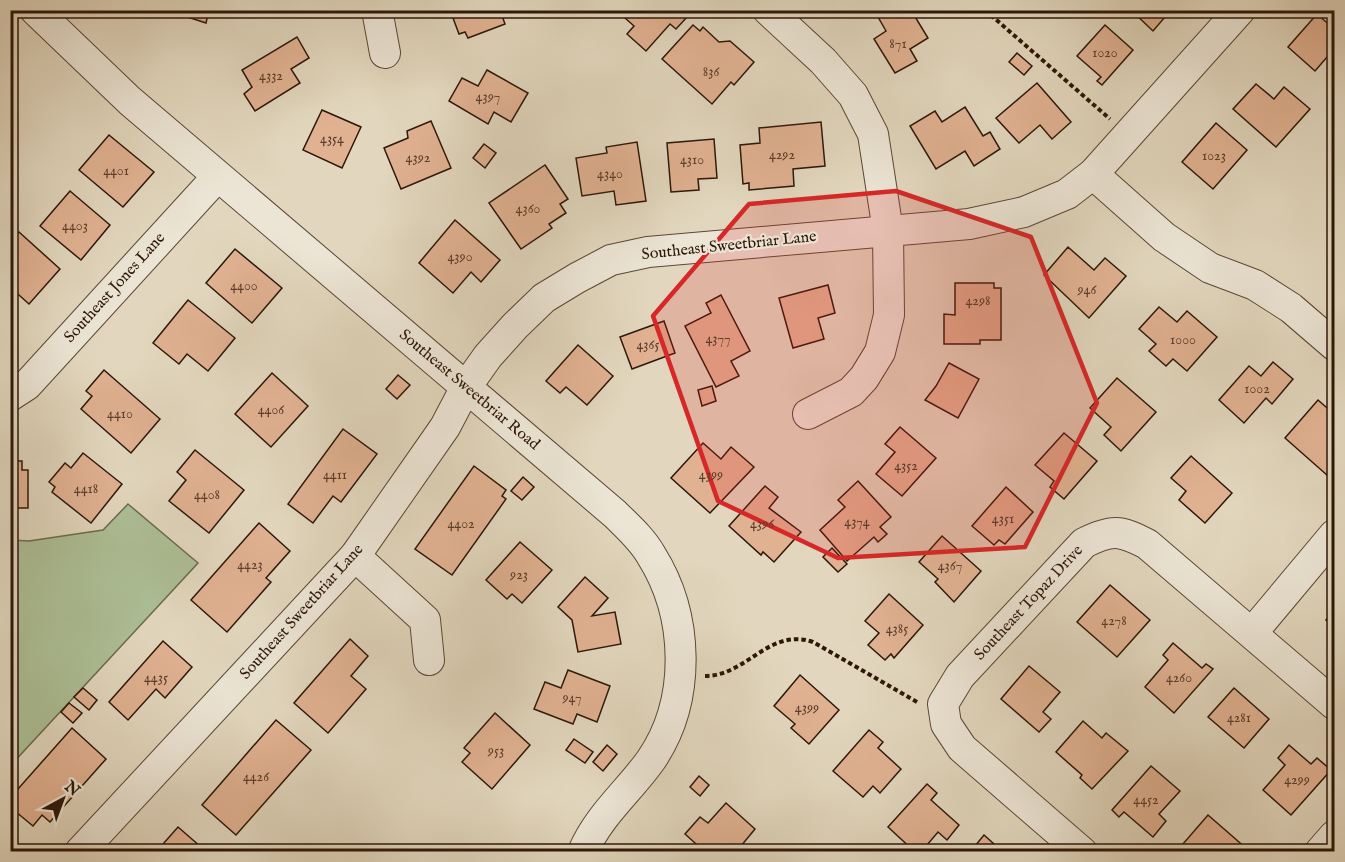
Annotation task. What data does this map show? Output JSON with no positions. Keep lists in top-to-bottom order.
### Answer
{
  "streets": {
    "street": [
      "Southeast Sweetbriar Lane",
      "Southeast Jones Lane",
      "Southeast Sweetbriar Road",
      "Southeast Topaz Drive"
    ]
  },
  "crossings": [
    ["Southeast Sweetbriar Lane", "Southeast Sweetbriar Road"],
    ["Southeast Jones Lane", "Southeast Sweetbriar Road"]
  ],
  "house_numbers": [
    "871",
    "1020",
    "836",
    "4332",
    "4397",
    "4354",
    "4292",
    "1023",
    "4392",
    "4310",
    "4401",
    "4340",
    "4360",
    "4403",
    "4390",
    "4400",
    "946",
    "4298",
    "4377",
    "1000",
    "4365",
    "1002",
    "4406",
    "4410",
    "4352",
    "4411",
    "4399",
    "4418",
    "4408",
    "4351",
    "4374",
    "4402",
    "4396",
    "4423",
    "4367",
    "923",
    "4278",
    "4385",
    "4435",
    "4260",
    "947",
    "4399",
    "4281",
    "953",
    "4426",
    "4299",
    "4452"
  ],
  "north": "top right"
}
